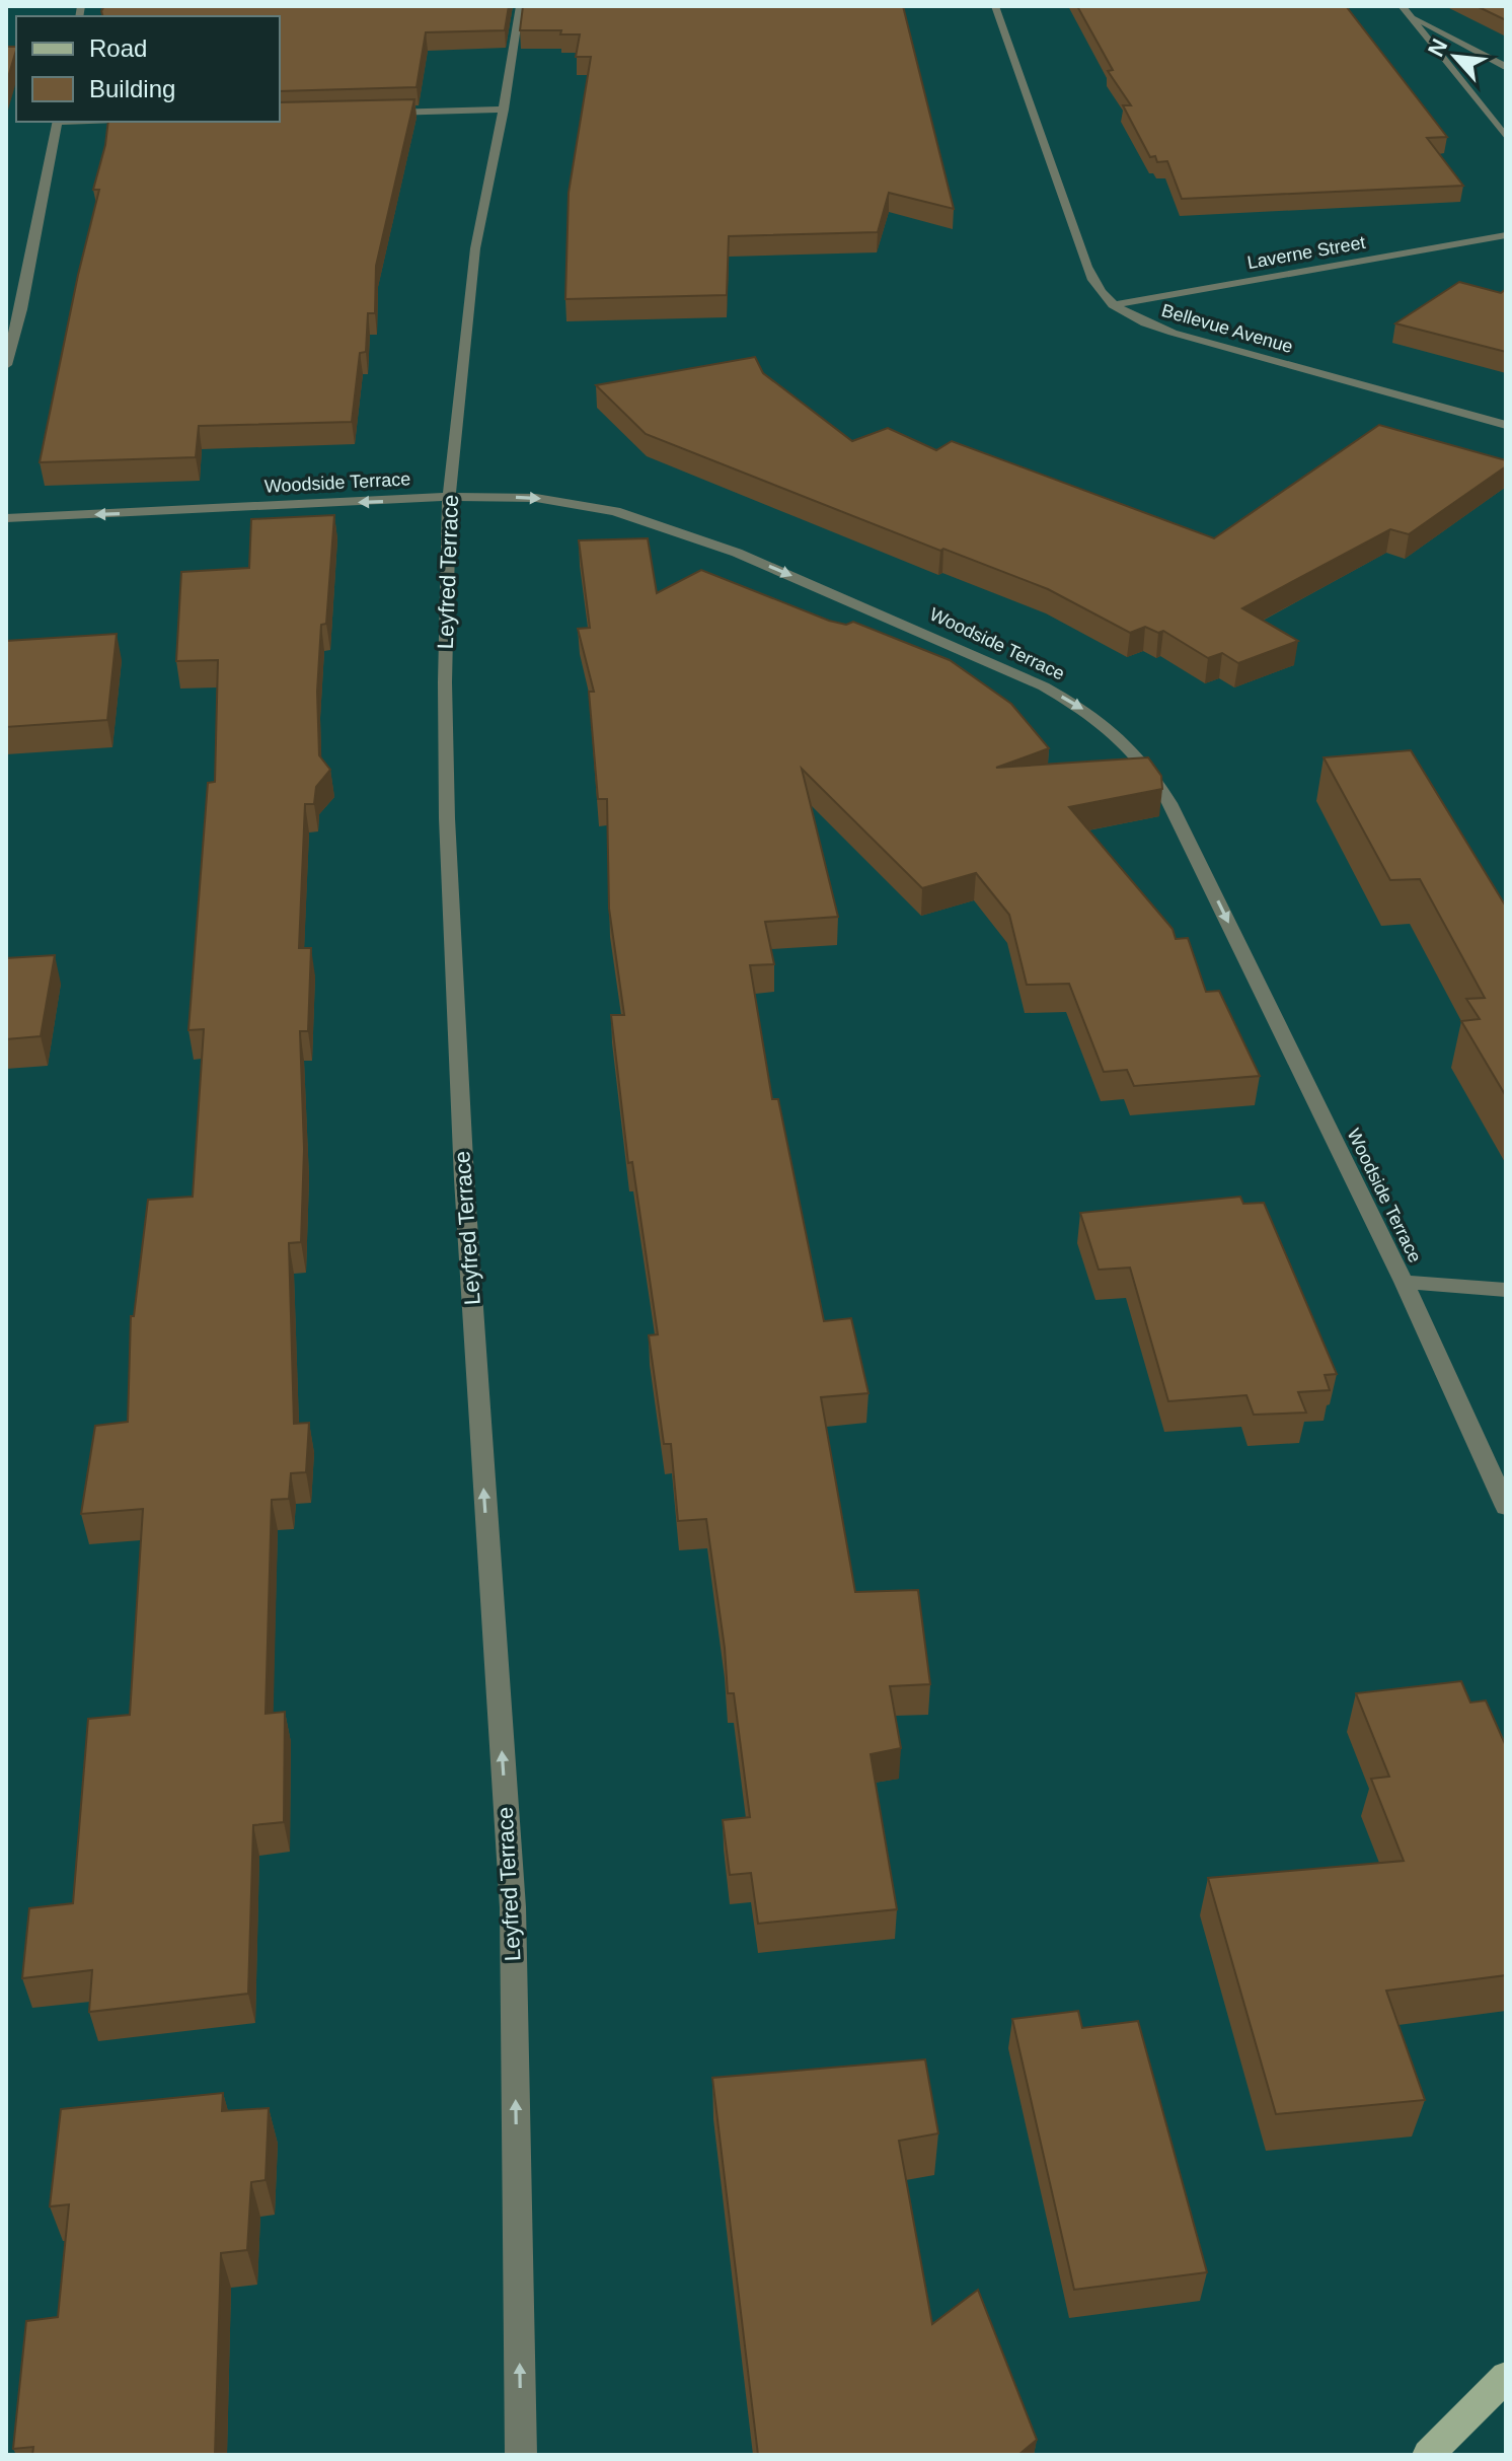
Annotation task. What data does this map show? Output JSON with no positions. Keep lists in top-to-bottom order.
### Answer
{
  "streets": {
    "street": [
      "Laverne Street",
      "Bellevue Avenue",
      "Woodside Terrace",
      "Leyfred Terrace"
    ]
  },
  "crossings": [
    ["Laverne Street", "Bellevue Avenue"],
    ["Woodside Terrace", "Leyfred Terrace"]
  ],
  "one_way": ["Leyfred Terrace"],
  "legend": ["Road", "Building"],
  "north": "top left"
}
